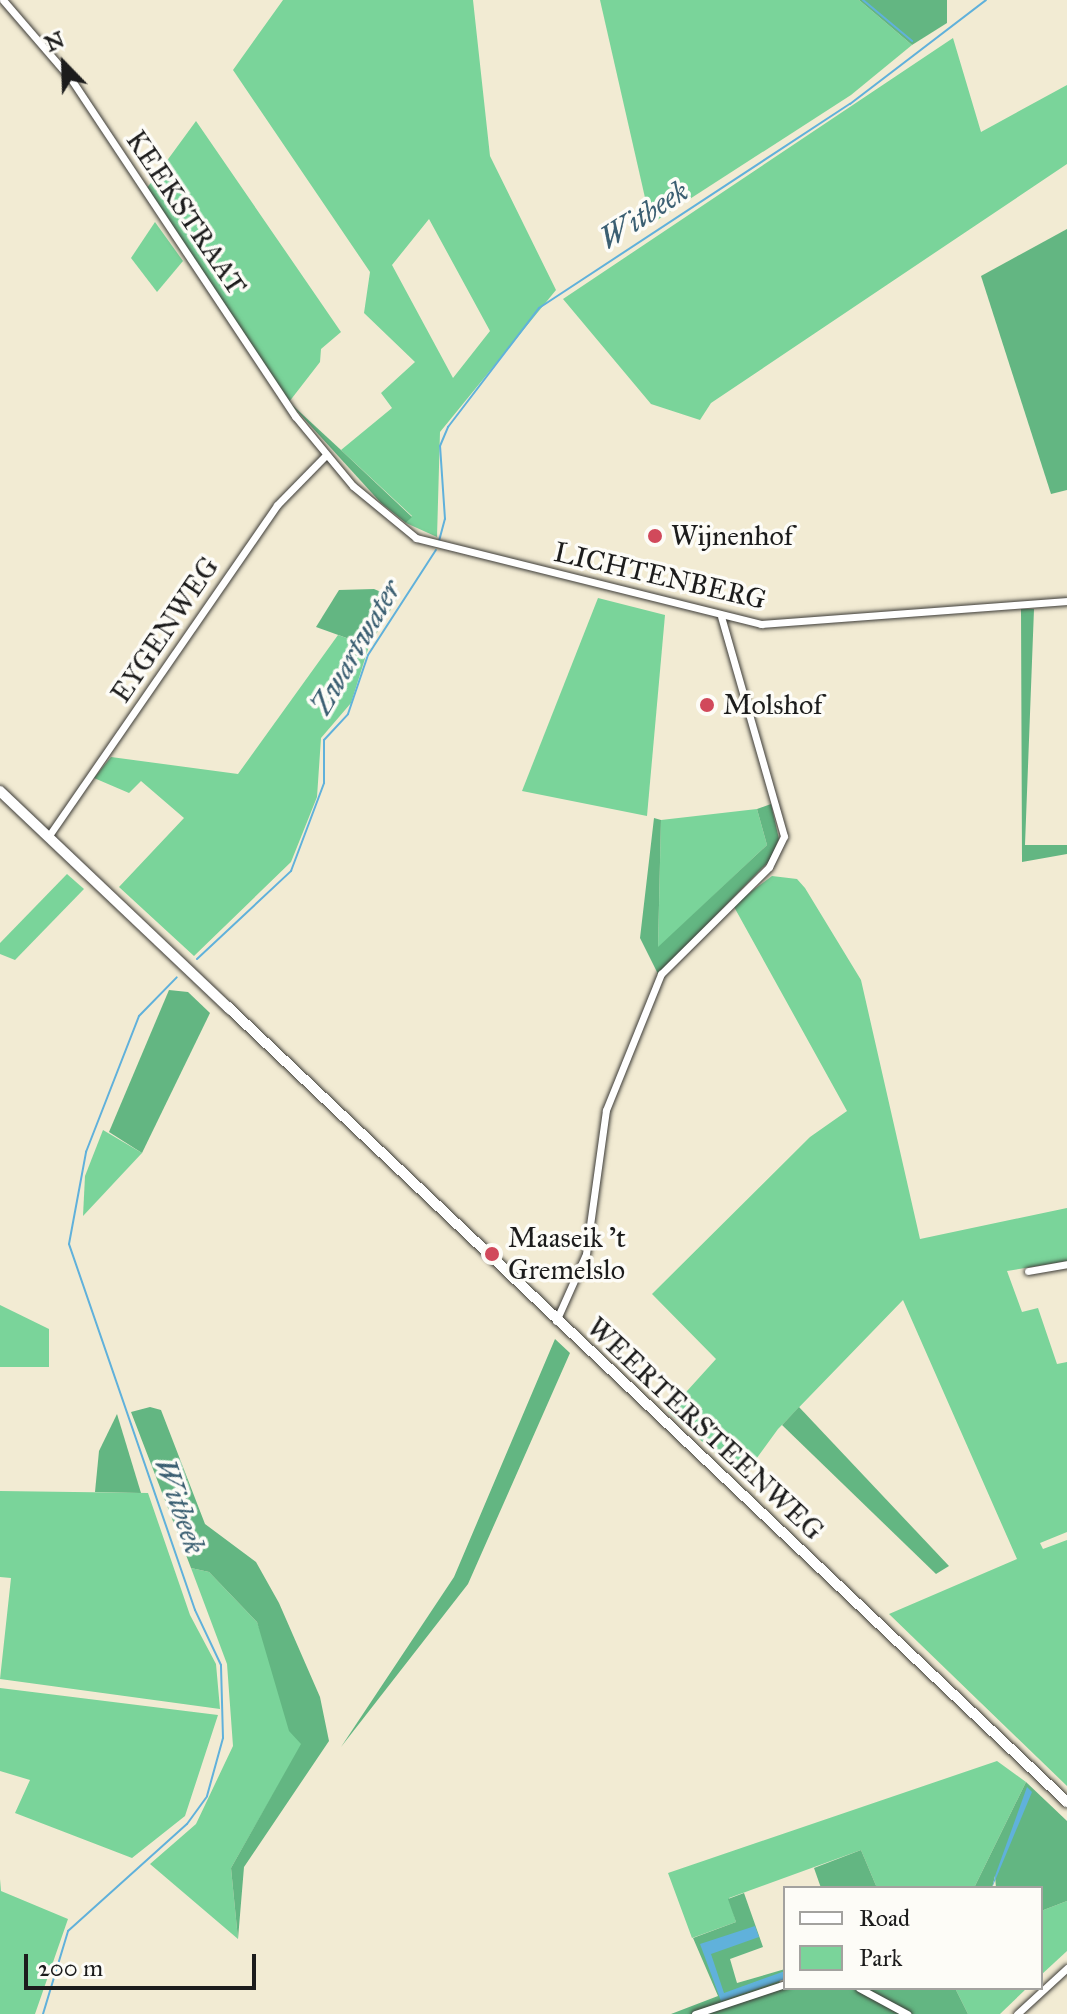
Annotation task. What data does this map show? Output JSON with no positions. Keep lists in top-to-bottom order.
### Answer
{
  "streets": {
    "main road": ["WEERTERSTEENWEG"],
    "street": ["KEEKSTRAAT", "LICHTENBERG", "EYGENWEG"]
  },
  "crossings": [
    ["KEEKSTRAAT", "LICHTENBERG"],
    ["KEEKSTRAAT", "EYGENWEG"],
    ["LICHTENBERG", "EYGENWEG"],
    ["EYGENWEG", "WEERTERSTEENWEG"]
  ],
  "water": ["Witbeek", "Zwartwater"],
  "places": ["Wijnenhof", "Molshof", "Maaseik 't Gremelslo"],
  "legend": ["Road", "Park"],
  "scale_bar": "200 m",
  "north": "top left"
}
